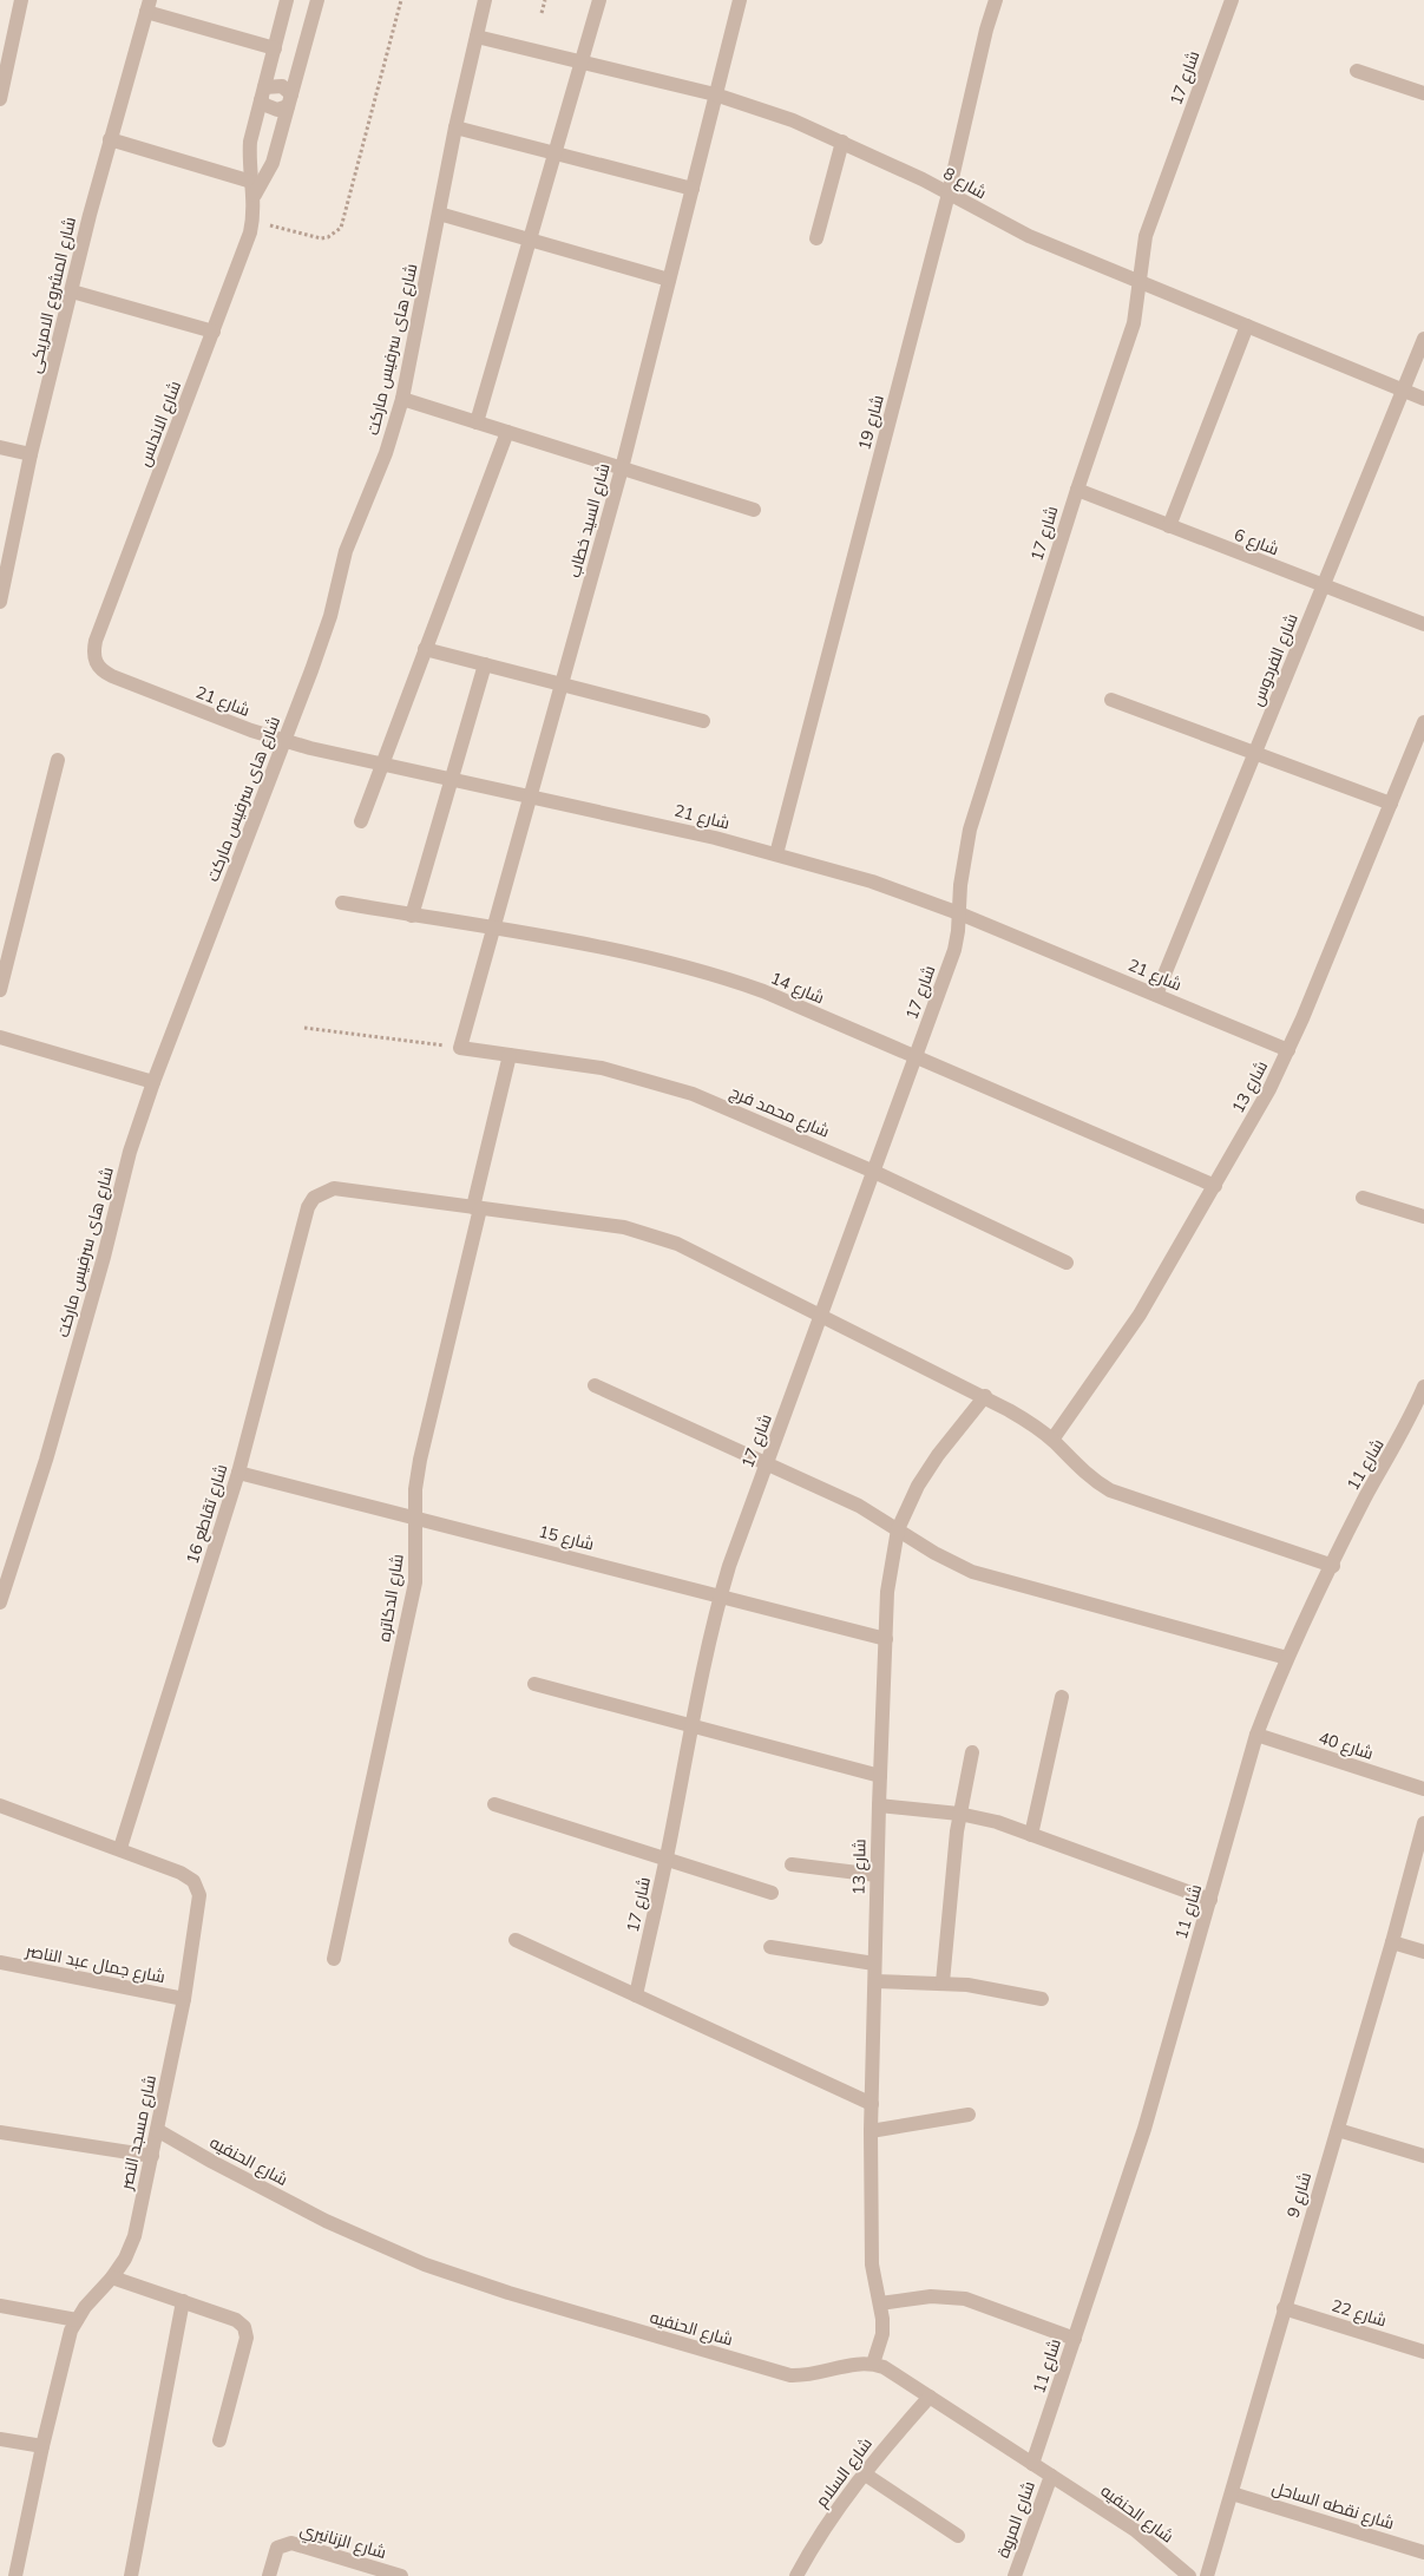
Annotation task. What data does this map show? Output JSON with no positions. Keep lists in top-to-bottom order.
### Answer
{
  "streets": {
    "street": [
      "شارع 17",
      "شارع 8",
      "شارع المشروع الامريكى",
      "شارع هاى سرفيس ماركت",
      "شارع 19",
      "شارع الاندلس",
      "شارع السيد خطاب",
      "شارع 6",
      "شارع الفردوس",
      "شارع 21",
      "شارع 14",
      "شارع 13",
      "شارع محمد فرج",
      "شارع 11",
      "شارع تقاطع 16",
      "شارع 15",
      "شارع الدكاتره",
      "شارع 40",
      "شارع جمال عبد الناصر",
      "شارع مسجد النصر",
      "شارع الحنفيه",
      "شارع 9",
      "شارع 22",
      "شارع السلام",
      "شارع نقطه الساحل",
      "شارع المروة",
      "شارع الزنانيري"
    ]
  },
  "crossings": [
    ["شارع 17", "شارع 8"],
    ["شارع 17", "شارع 6"],
    ["شارع 17", "شارع 21"],
    ["شارع 17", "شارع 14"],
    ["شارع 17", "شارع محمد فرج"],
    ["شارع 17", "شارع 15"],
    ["شارع 8", "شارع هاى سرفيس ماركت"],
    ["شارع 8", "شارع 19"],
    ["شارع 8", "شارع السيد خطاب"],
    ["شارع 8", "شارع الفردوس"],
    ["شارع هاى سرفيس ماركت", "شارع 21"],
    ["شارع 19", "شارع 21"],
    ["شارع الاندلس", "شارع 21"],
    ["شارع السيد خطاب", "شارع 21"],
    ["شارع السيد خطاب", "شارع 14"],
    ["شارع السيد خطاب", "شارع محمد فرج"],
    ["شارع 6", "شارع الفردوس"],
    ["شارع الفردوس", "شارع 21"],
    ["شارع 21", "شارع 13"],
    ["شارع 14", "شارع 13"],
    ["شارع 13", "شارع 15"],
    ["شارع 13", "شارع الحنفيه"],
    ["شارع محمد فرج", "شارع الدكاتره"],
    ["شارع 11", "شارع 40"],
    ["شارع 11", "شارع الحنفيه"],
    ["شارع تقاطع 16", "شارع 15"],
    ["شارع تقاطع 16", "شارع الدكاتره"],
    ["شارع تقاطع 16", "شارع مسجد النصر"],
    ["شارع 15", "شارع الدكاتره"],
    ["شارع جمال عبد الناصر", "شارع مسجد النصر"],
    ["شارع مسجد النصر", "شارع الحنفيه"],
    ["شارع الحنفيه", "شارع السلام"],
    ["شارع الحنفيه", "شارع المروة"],
    ["شارع 9", "شارع 22"],
    ["شارع 9", "شارع نقطه الساحل"]
  ]
}
